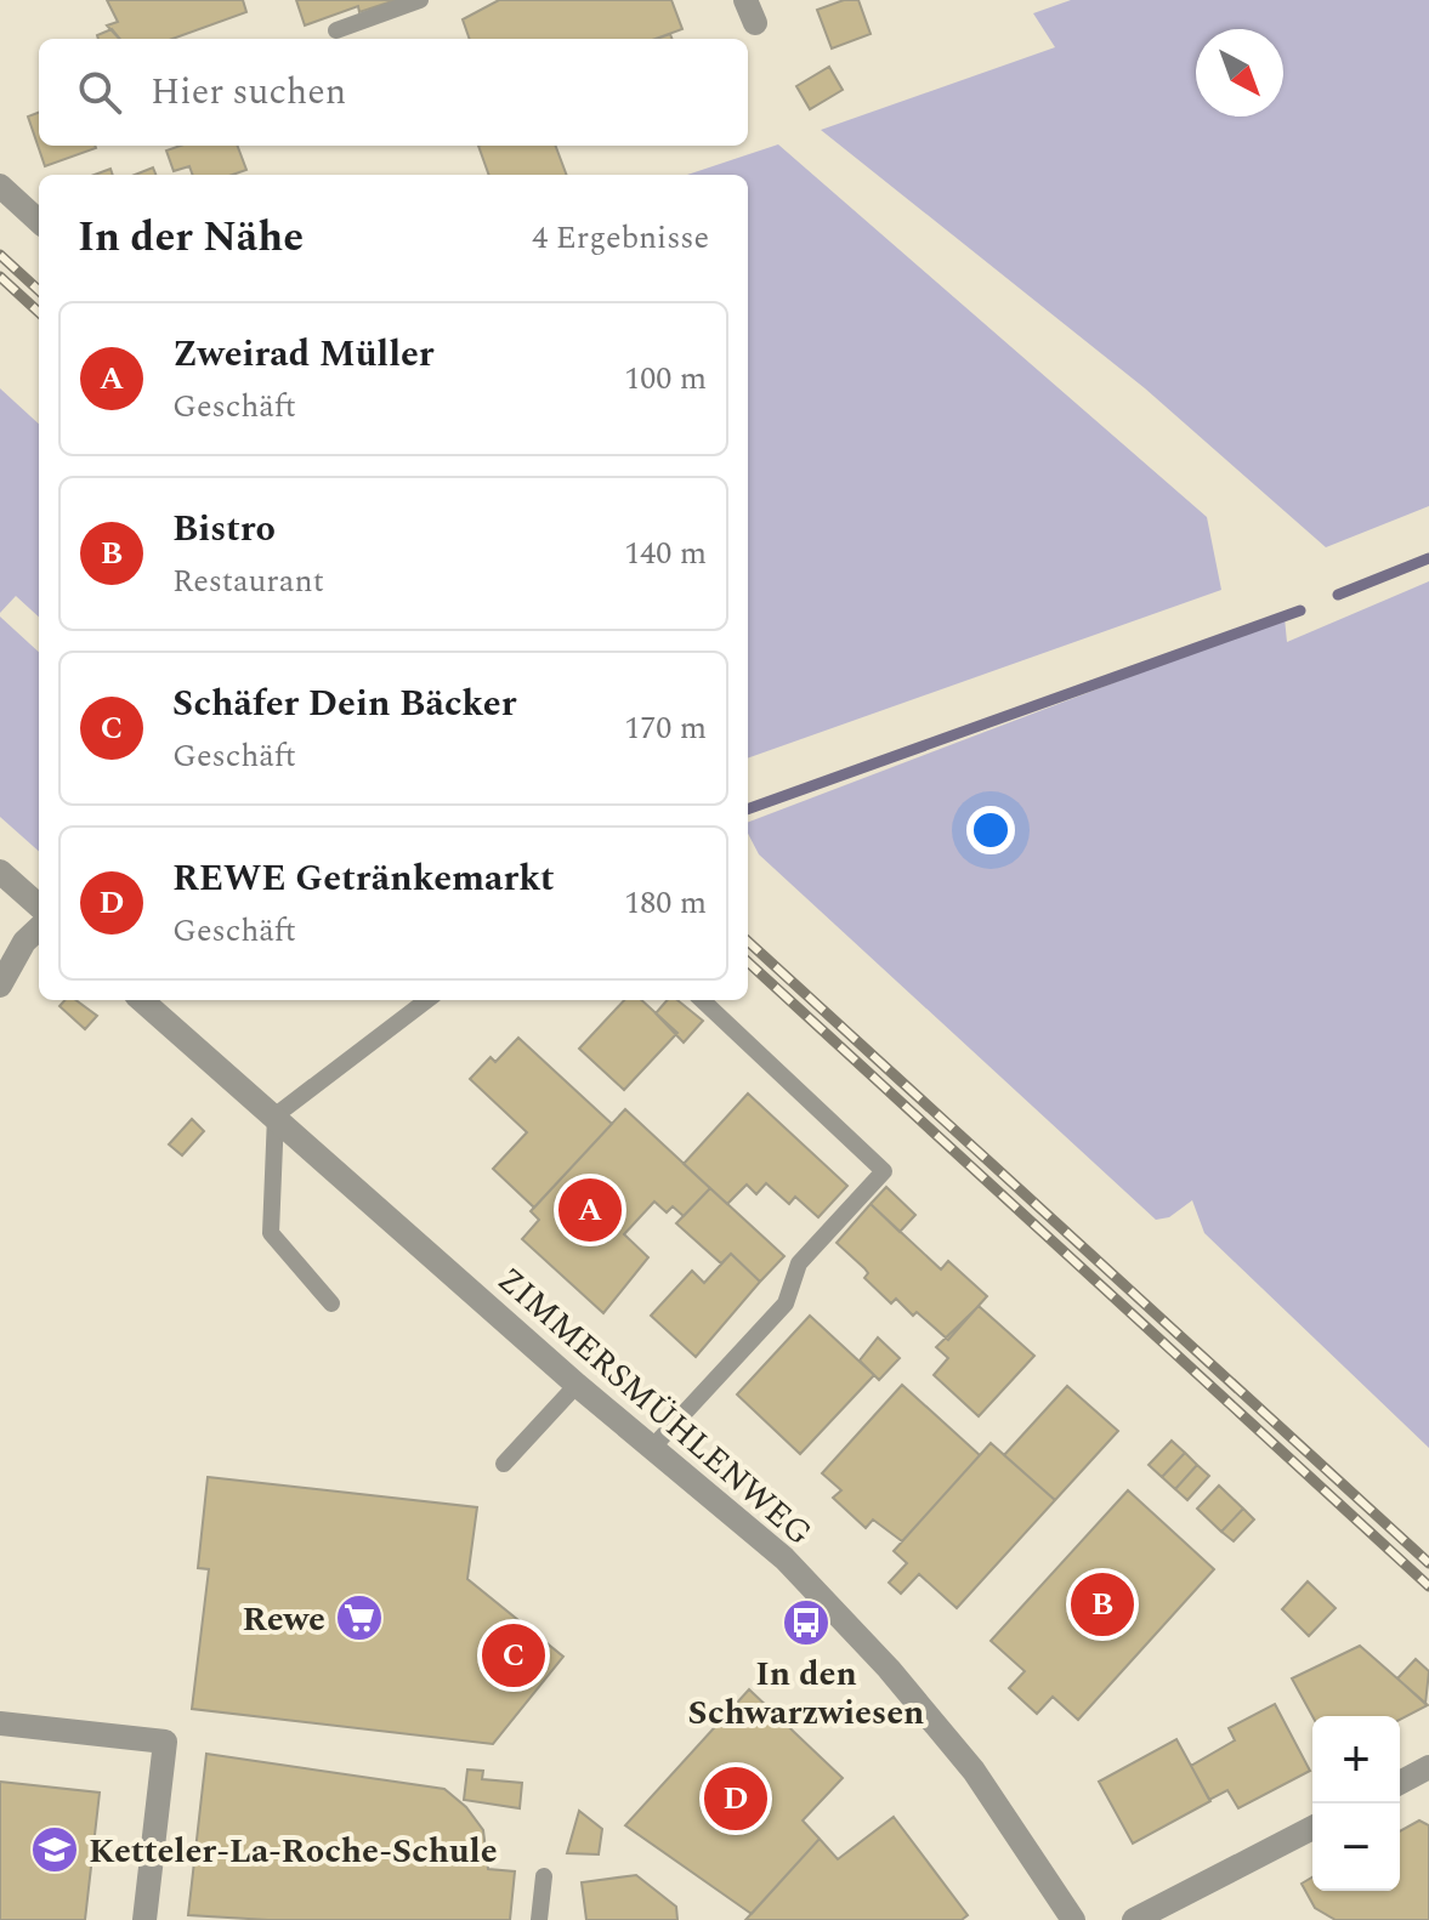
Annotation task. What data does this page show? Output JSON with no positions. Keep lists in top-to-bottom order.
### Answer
{
  "streets": {
    "street": ["ZIMMERSMÜHLENWEG"]
  },
  "places": {
    "supermarket": ["Rewe"],
    "bus stop": ["In den Schwarzwiesen"],
    "school or university": ["Ketteler-La-Roche-Schule"]
  },
  "north": "bottom right",
  "page": {
    "search": "Hier suchen",
    "heading": ["In der Nähe", "4 Ergebnisse"],
    "list": [
      {
        "mark": "A",
        "name": "Zweirad Müller",
        "note": "Geschäft",
        "value": "100 m"
      },
      {
        "mark": "B",
        "name": "Bistro",
        "note": "Restaurant",
        "value": "140 m"
      },
      {
        "mark": "C",
        "name": "Schäfer Dein Bäcker",
        "note": "Geschäft",
        "value": "170 m"
      },
      {
        "mark": "D",
        "name": "REWE Getränkemarkt",
        "note": "Geschäft",
        "value": "180 m"
      }
    ],
    "pins": [
      "A",
      "B",
      "C",
      "D"
    ],
    "map_buttons": ["+", "−"]
  }
}
